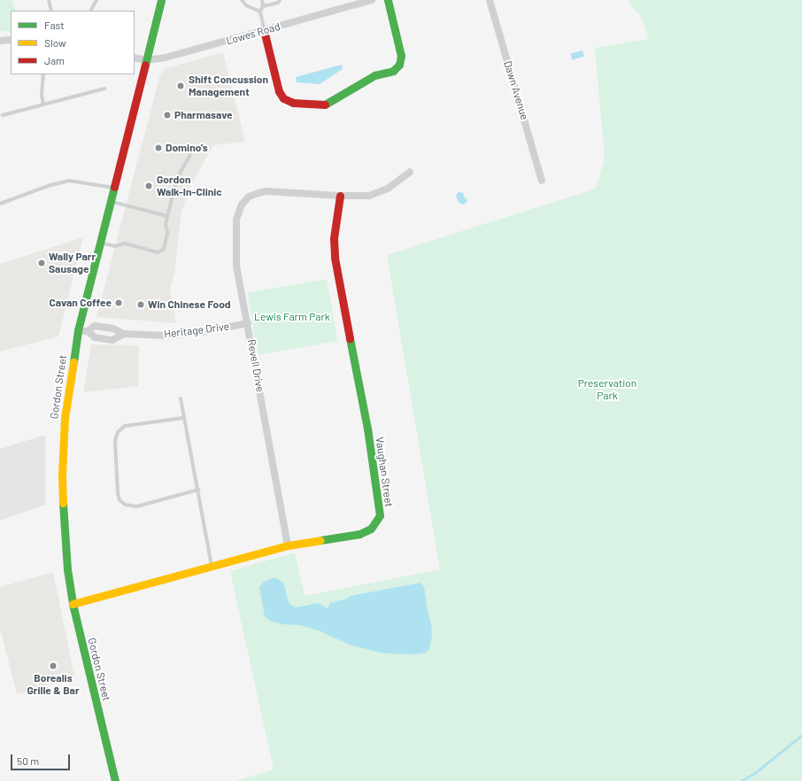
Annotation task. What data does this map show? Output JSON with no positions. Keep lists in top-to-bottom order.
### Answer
{
  "streets": {
    "street": [
      "Lowes Road",
      "Dawn Avenue",
      "Heritage Drive",
      "Revell Drive",
      "Gordon Street",
      "Vaughan Street"
    ]
  },
  "crossings": [
    ["Lowes Road", "Gordon Street"],
    ["Heritage Drive", "Revell Drive"],
    ["Heritage Drive", "Gordon Street"],
    ["Revell Drive", "Vaughan Street"],
    ["Gordon Street", "Vaughan Street"]
  ],
  "parks": ["Lewis Farm Park", "Preservation Park"],
  "places": [
    "Shift Concussion Management",
    "Pharmasave",
    "Domino's",
    "Gordon Walk-In-Clinic",
    "Wally Parr Sausage",
    "Cavan Coffee",
    "Win Chinese Food",
    "Borealis Grille & Bar"
  ],
  "legend": ["Fast", "Slow", "Jam"],
  "scale_bar": "50 m"
}
